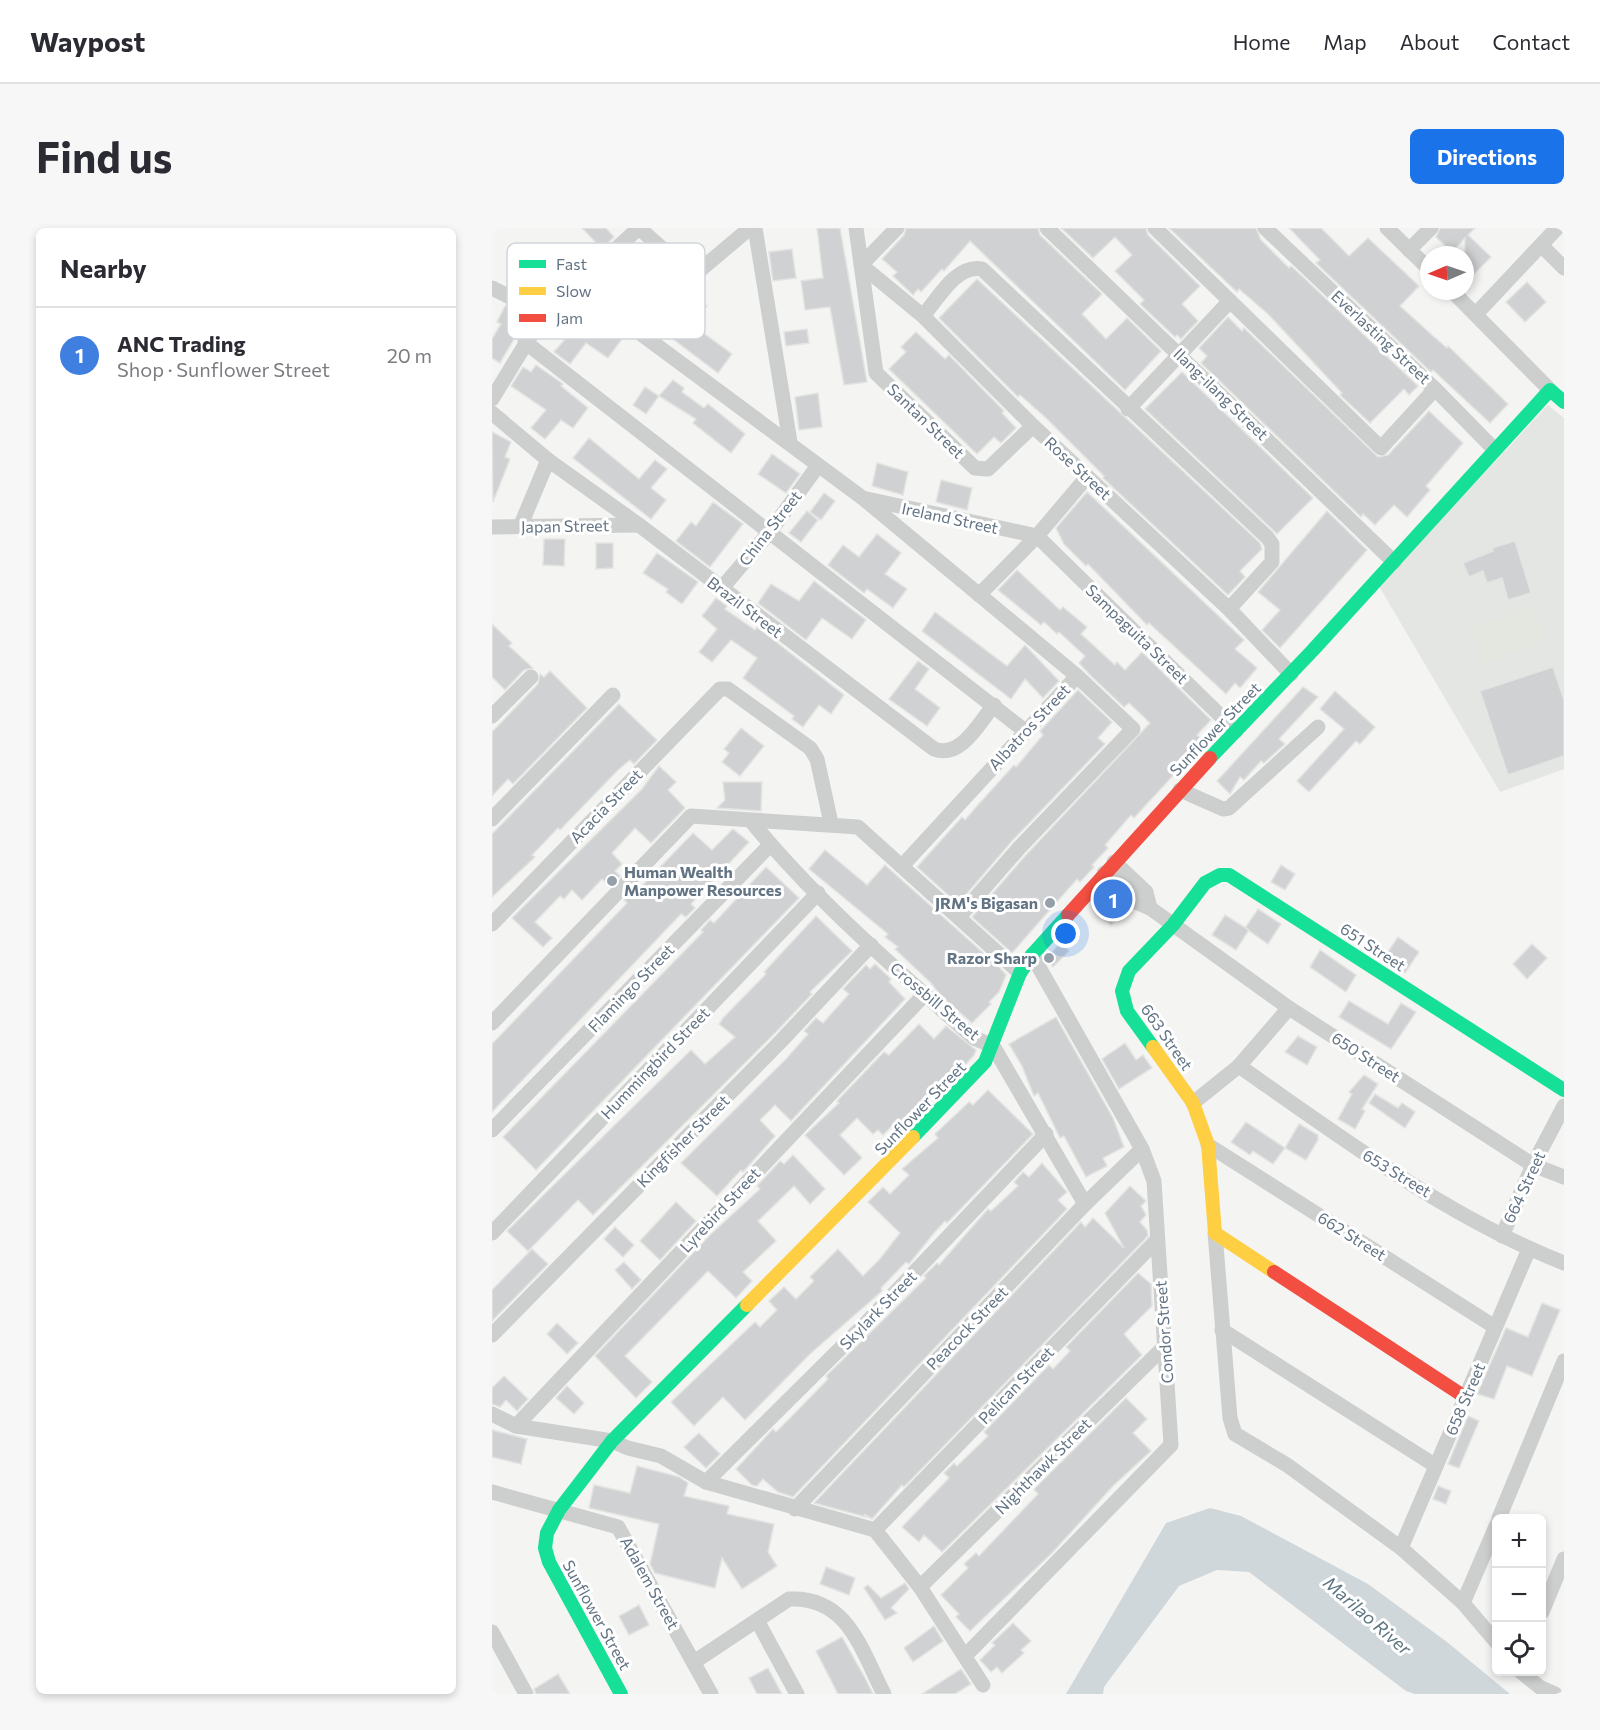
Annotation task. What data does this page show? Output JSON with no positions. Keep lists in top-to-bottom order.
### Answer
{
  "streets": {
    "main road": ["Sunflower Street", "651 Street", "663 Street"],
    "street": [
      "Everlasting Street",
      "Ilang-ilang Street",
      "Santan Street",
      "Rose Street",
      "Ireland Street",
      "Japan Street",
      "China Street",
      "Brazil Street",
      "Sampaguita Street",
      "Albatros Street",
      "Acacia Street",
      "Flamingo Street",
      "Crossbill Street",
      "650 Street",
      "Hummingbird Street",
      "Kingfisher Street",
      "653 Street",
      "664 Street",
      "Lyrebird Street",
      "662 Street",
      "Skylark Street",
      "Peacock Street",
      "Condor Street",
      "Pelican Street",
      "658 Street",
      "Nighthawk Street",
      "Adalem Street"
    ]
  },
  "crossings": [
    ["Everlasting Street", "Sunflower Street"],
    ["Ilang-ilang Street", "Sunflower Street"],
    ["Santan Street", "Rose Street"],
    ["Rose Street", "Sunflower Street"],
    ["Ireland Street", "Sampaguita Street"],
    ["Japan Street", "Brazil Street"],
    ["China Street", "Brazil Street"],
    ["Sampaguita Street", "Sunflower Street"],
    ["Sunflower Street", "Crossbill Street"],
    ["Sunflower Street", "650 Street"],
    ["Sunflower Street", "Condor Street"],
    ["Sunflower Street", "Adalem Street"],
    ["651 Street", "663 Street"],
    ["651 Street", "650 Street"],
    ["Flamingo Street", "Crossbill Street"],
    ["Crossbill Street", "Hummingbird Street"],
    ["Crossbill Street", "Kingfisher Street"],
    ["Crossbill Street", "Lyrebird Street"],
    ["Crossbill Street", "Skylark Street"],
    ["Crossbill Street", "Peacock Street"],
    ["663 Street", "650 Street"],
    ["663 Street", "662 Street"],
    ["650 Street", "664 Street"],
    ["653 Street", "664 Street"],
    ["653 Street", "658 Street"],
    ["662 Street", "658 Street"],
    ["Peacock Street", "Condor Street"],
    ["Condor Street", "Pelican Street"],
    ["Condor Street", "Nighthawk Street"]
  ],
  "water": ["Marilao River"],
  "places": ["Human Wealth Manpower Resources", "JRM's Bigasan", "Razor Sharp"],
  "legend": ["Fast", "Slow", "Jam"],
  "north": "left",
  "page": {
    "header": "Waypost",
    "nav": [
      "Home",
      "Map",
      "About",
      "Contact"
    ],
    "buttons": "Directions",
    "title": "Find us",
    "heading": "Nearby",
    "list": [
      {
        "mark": "1",
        "name": "ANC Trading",
        "note": "Shop · Sunflower Street",
        "value": "20 m"
      }
    ],
    "pins": "1",
    "map_buttons": ["+", "−"]
  }
}
